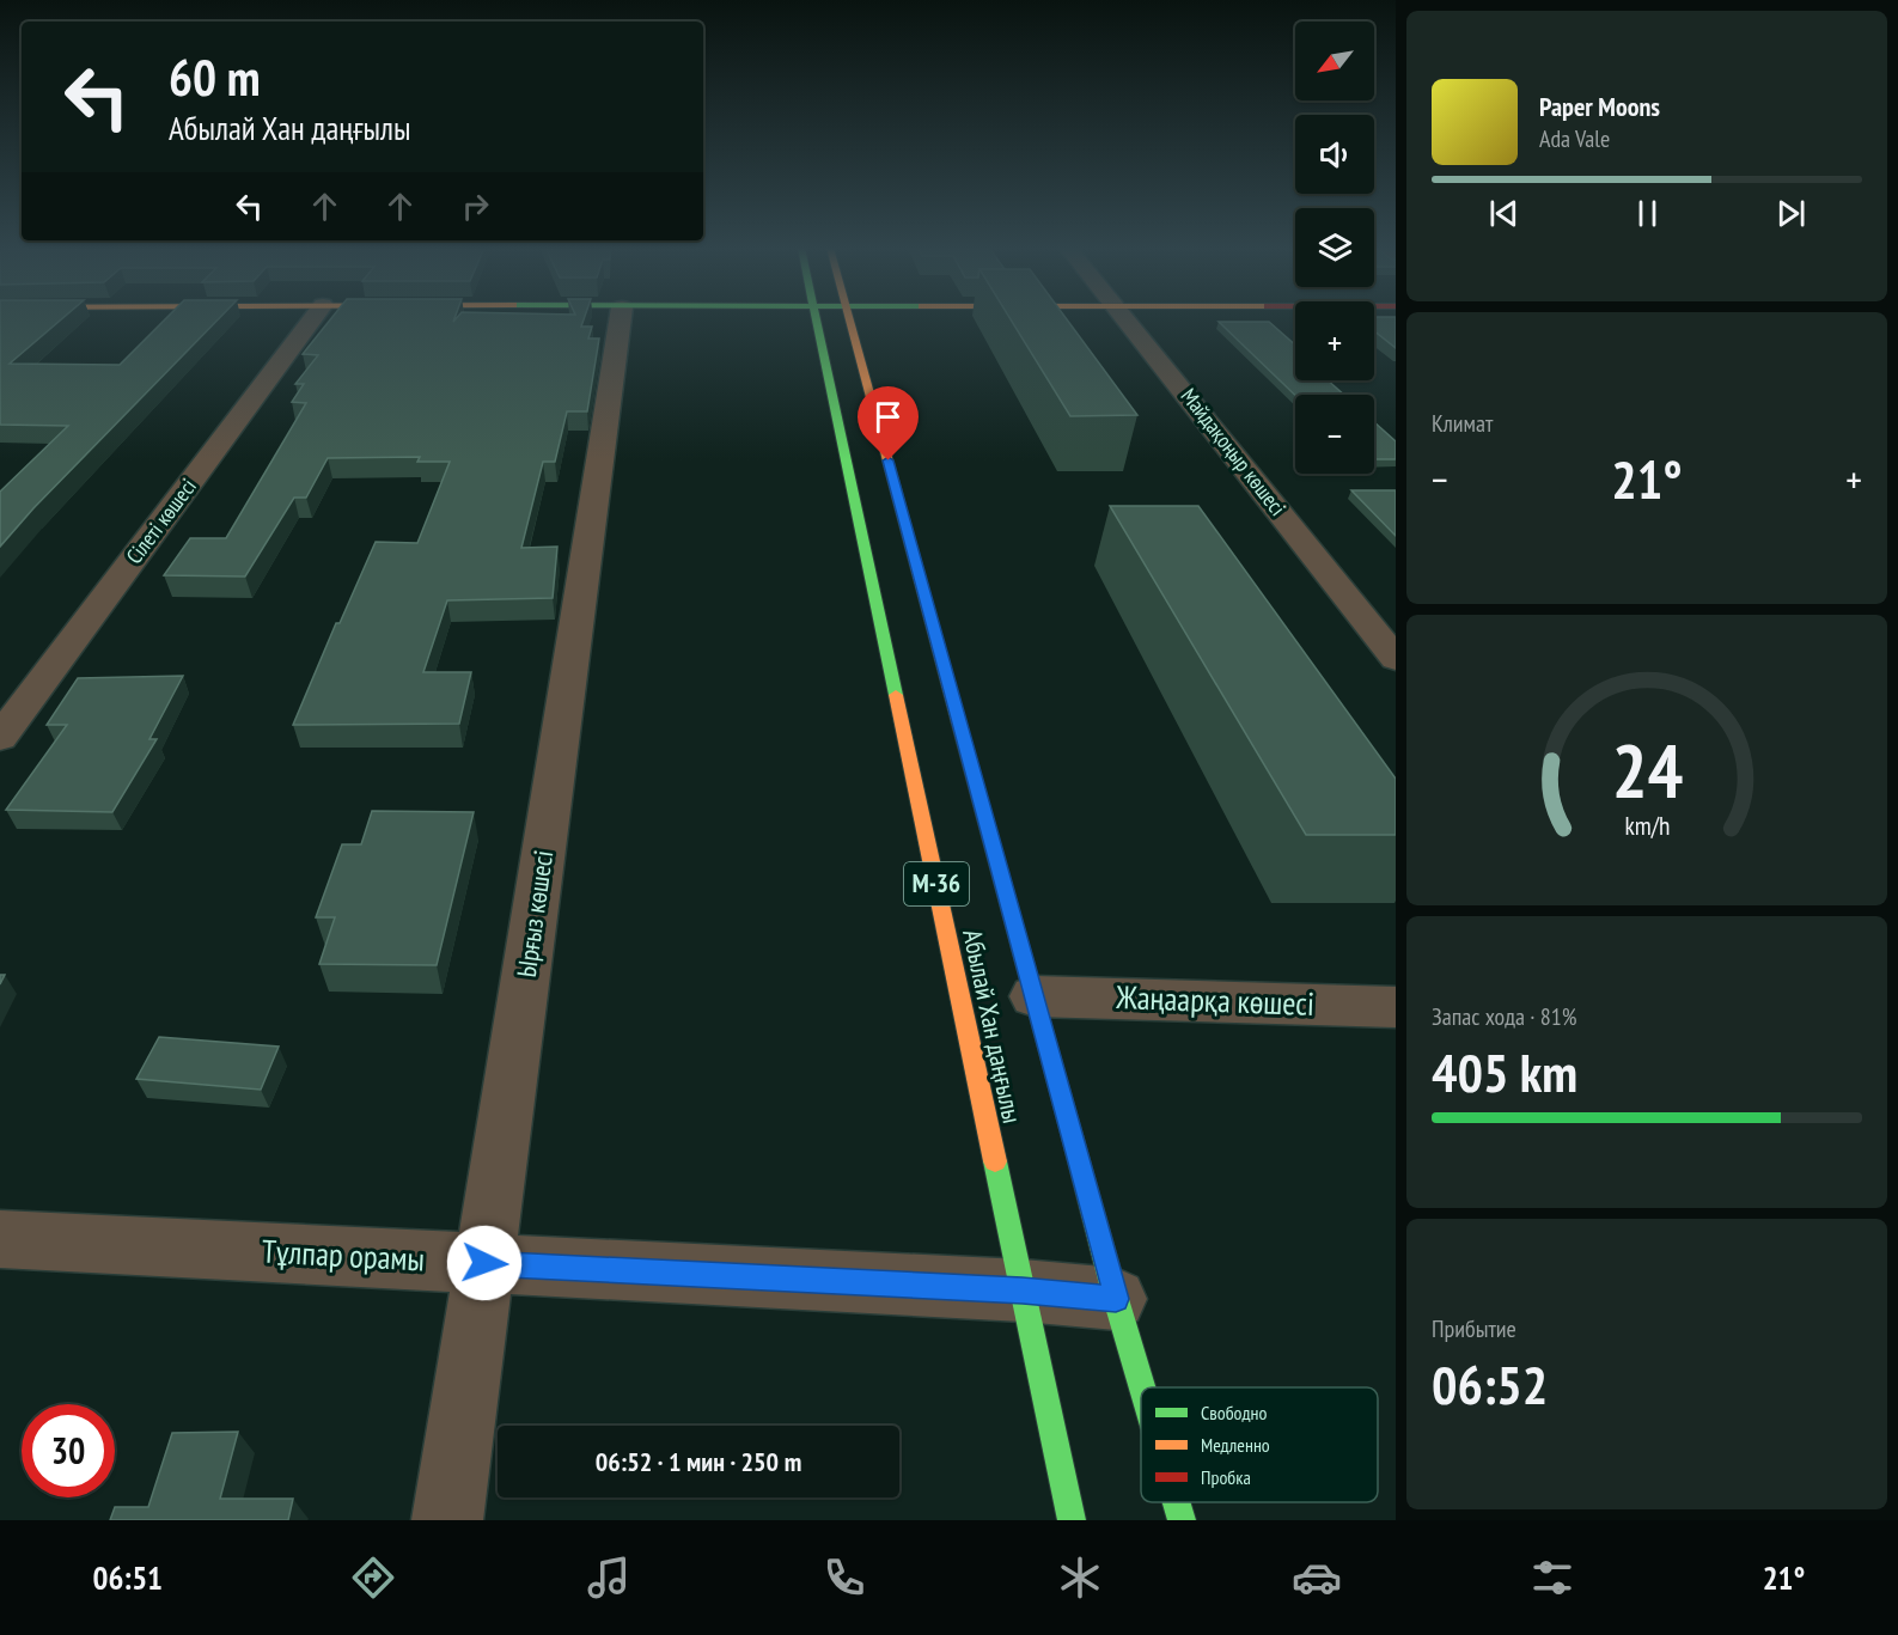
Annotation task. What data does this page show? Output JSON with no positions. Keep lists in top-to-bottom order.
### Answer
{
  "streets": {
    "main road": ["M-36", "Абылай Хан даңғылы"],
    "street": [
      "Майдақоңыр көшесі",
      "Сілеті көшесі",
      "Ырғыз көшесі",
      "Жаңаарқа көшесі",
      "Тұлпар орамы"
    ]
  },
  "crossings": [
    ["Ырғыз көшесі", "Тұлпар орамы"],
    ["Жаңаарқа көшесі", "Абылай Хан даңғылы"],
    ["Абылай Хан даңғылы", "Тұлпар орамы"]
  ],
  "legend": ["Свободно", "Медленно", "Пробка"],
  "north": "bottom left",
  "page": {
    "map_buttons": ["+", "−"],
    "turn": ["60 m", "Абылай Хан даңғылы"],
    "song": ["Paper Moons", "Ada Vale"],
    "tile": [
      "Климат",
      ["Запас хода · 81%", "405 km"],
      ["Прибытие", "06:52"]
    ],
    "heat": ["−", "21°", "+"],
    "limit": "30",
    "trip": "06:52 · 1 мин · 250 m",
    "tabs": ["06:51", "21°"],
    "gauge": ["24", "km/h"]
  }
}
